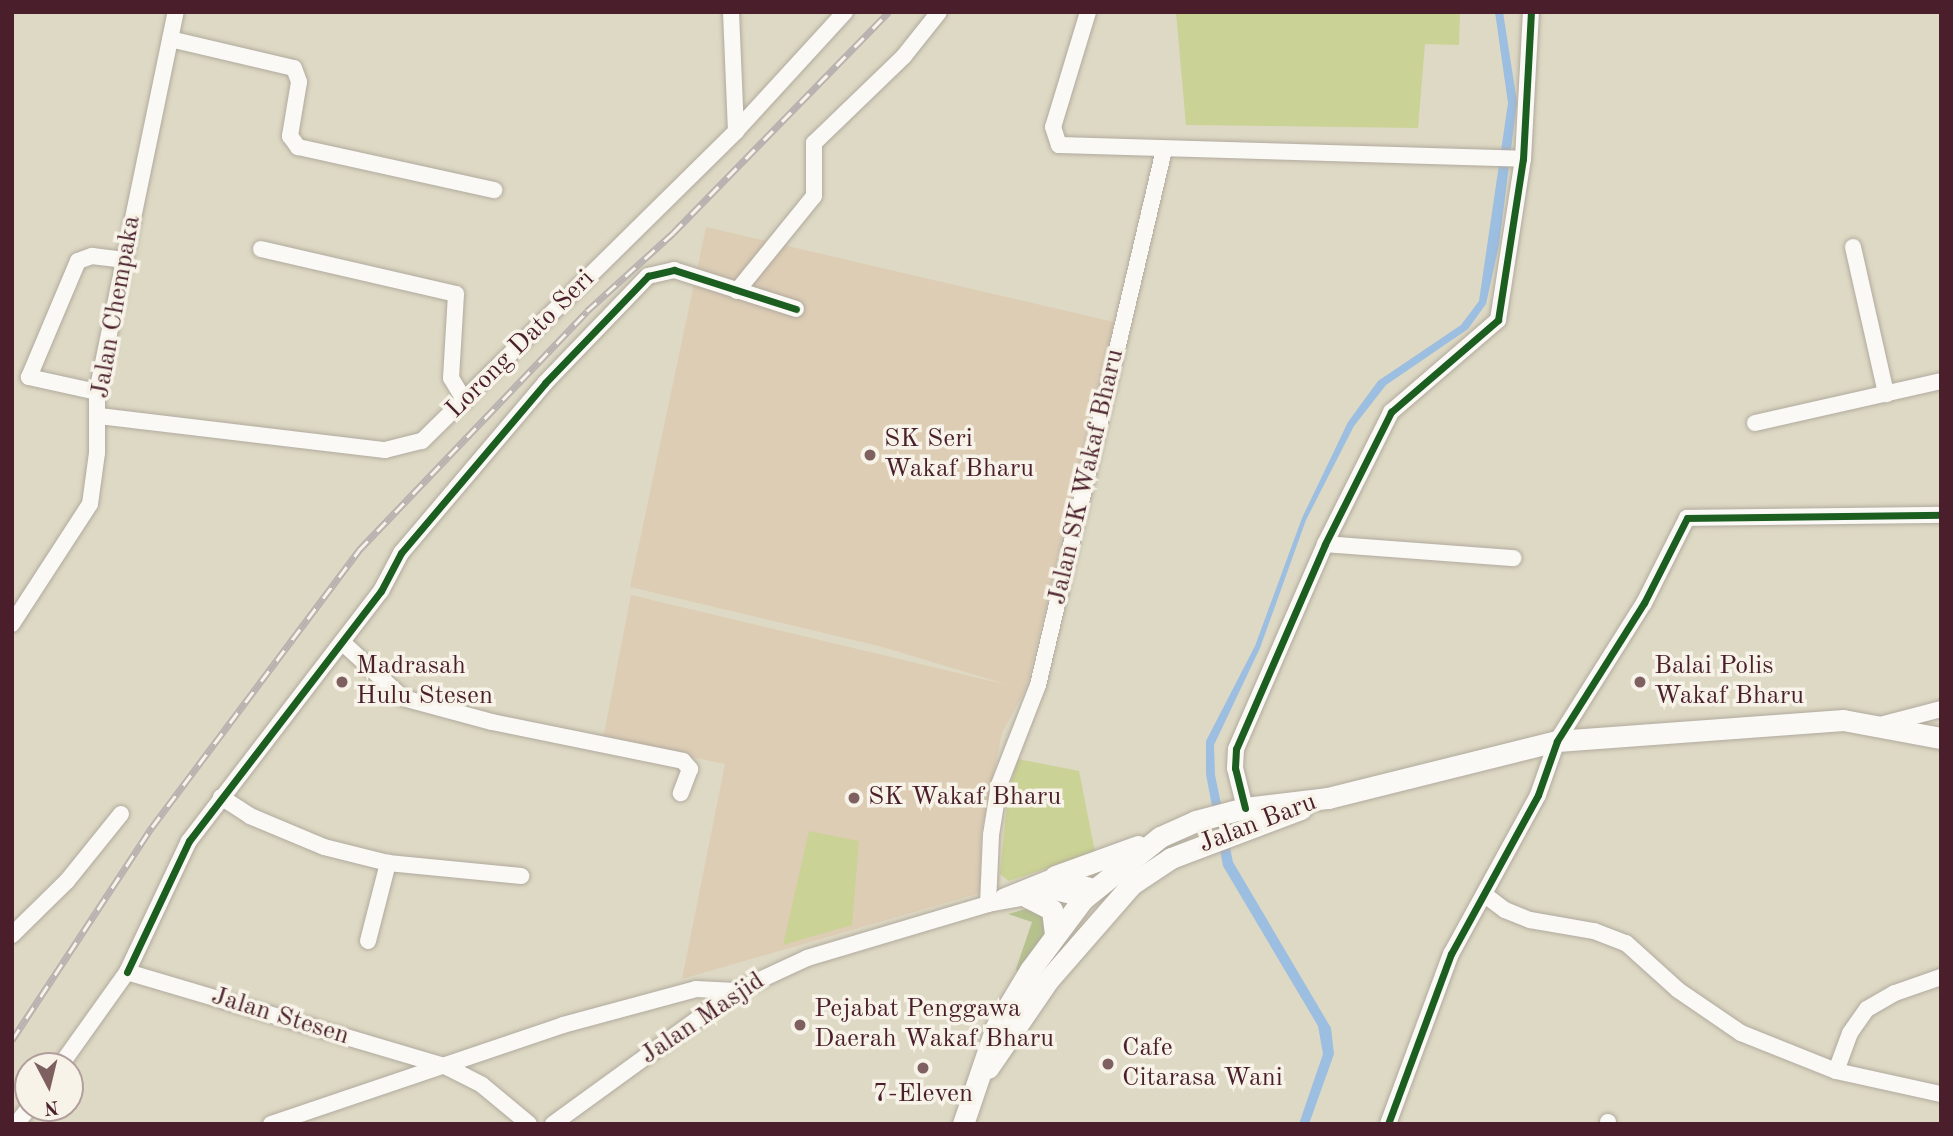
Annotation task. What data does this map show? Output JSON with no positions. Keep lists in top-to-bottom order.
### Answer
{
  "streets": {
    "main road": ["Jalan Baru"],
    "street": [
      "Jalan Chempaka",
      "Lorong Dato Seri",
      "Jalan SK Wakaf Bharu",
      "Jalan Stesen",
      "Jalan Masjid"
    ]
  },
  "crossings": [
    ["Jalan Chempaka", "Lorong Dato Seri"],
    ["Jalan SK Wakaf Bharu", "Jalan Masjid"],
    ["Jalan Baru", "Jalan Masjid"]
  ],
  "places": [
    "SK Seri Wakaf Bharu",
    "Madrasah Hulu Stesen",
    "Balai Polis Wakaf Bharu",
    "SK Wakaf Bharu",
    "Pejabat Penggawa Daerah Wakaf Bharu",
    "Cafe Citarasa Wani",
    "7-Eleven"
  ],
  "north": "bottom"
}
